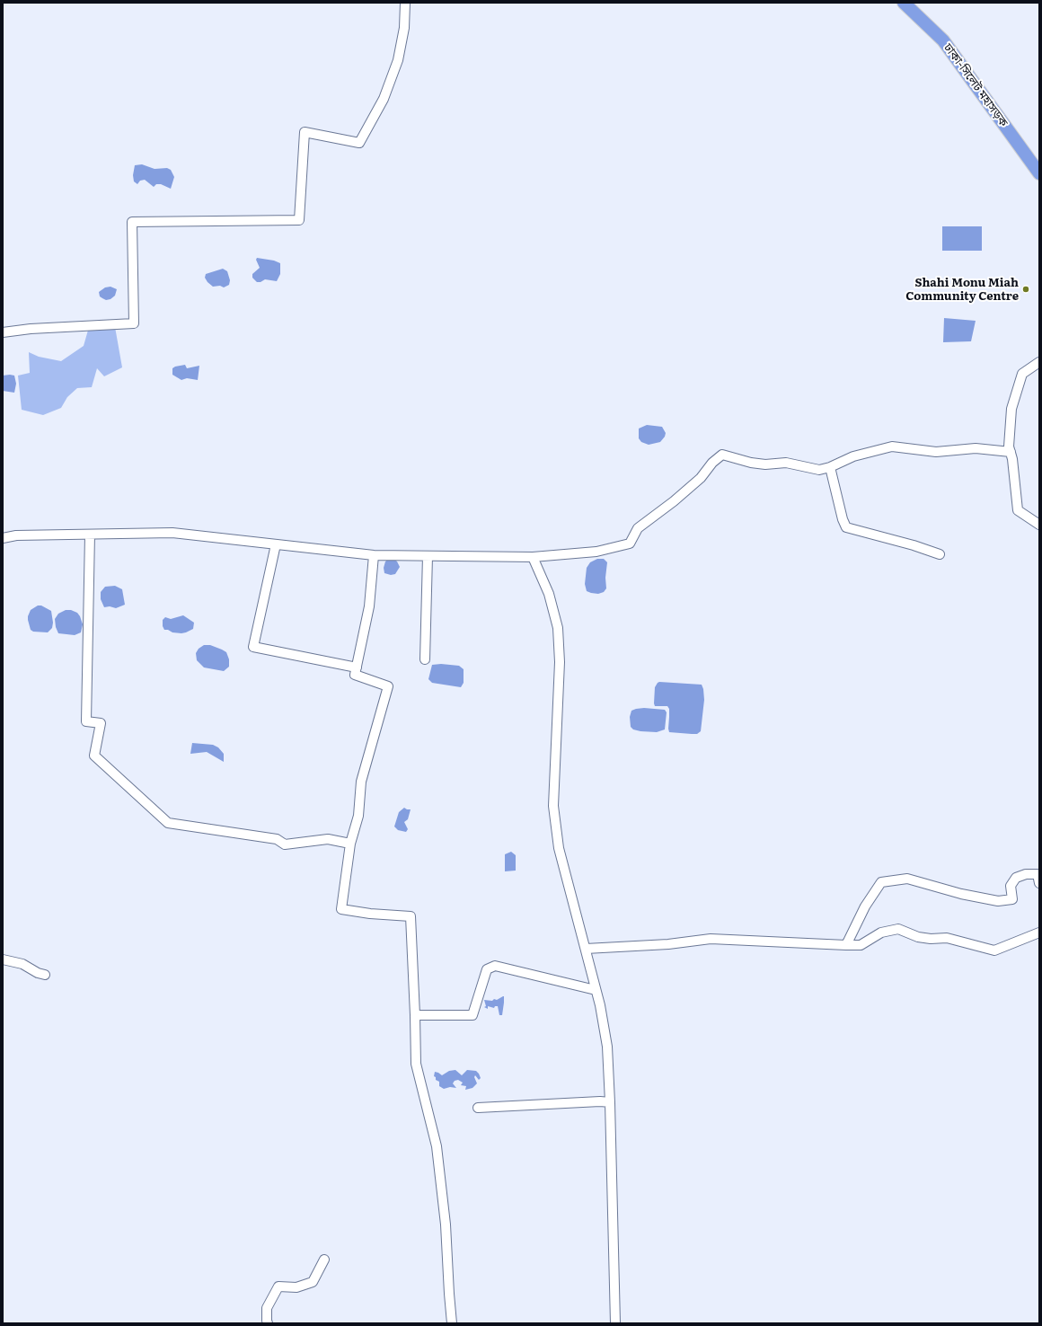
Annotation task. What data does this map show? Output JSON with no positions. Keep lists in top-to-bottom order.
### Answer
{
  "streets": {
    "highway": ["ঢাকা-সিলেট মহাসড়ক"]
  },
  "places": ["Shahi Monu Miah Community Centre"]
}
